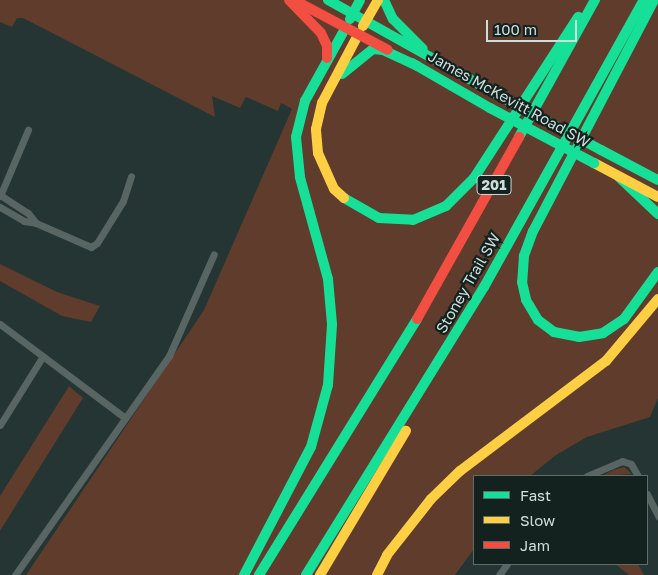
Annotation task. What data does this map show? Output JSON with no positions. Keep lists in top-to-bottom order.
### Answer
{
  "streets": {
    "main road": ["James McKevitt Road SW", "201", "Stoney Trail SW"]
  },
  "legend": ["Fast", "Slow", "Jam"],
  "scale_bar": "100 m"
}
